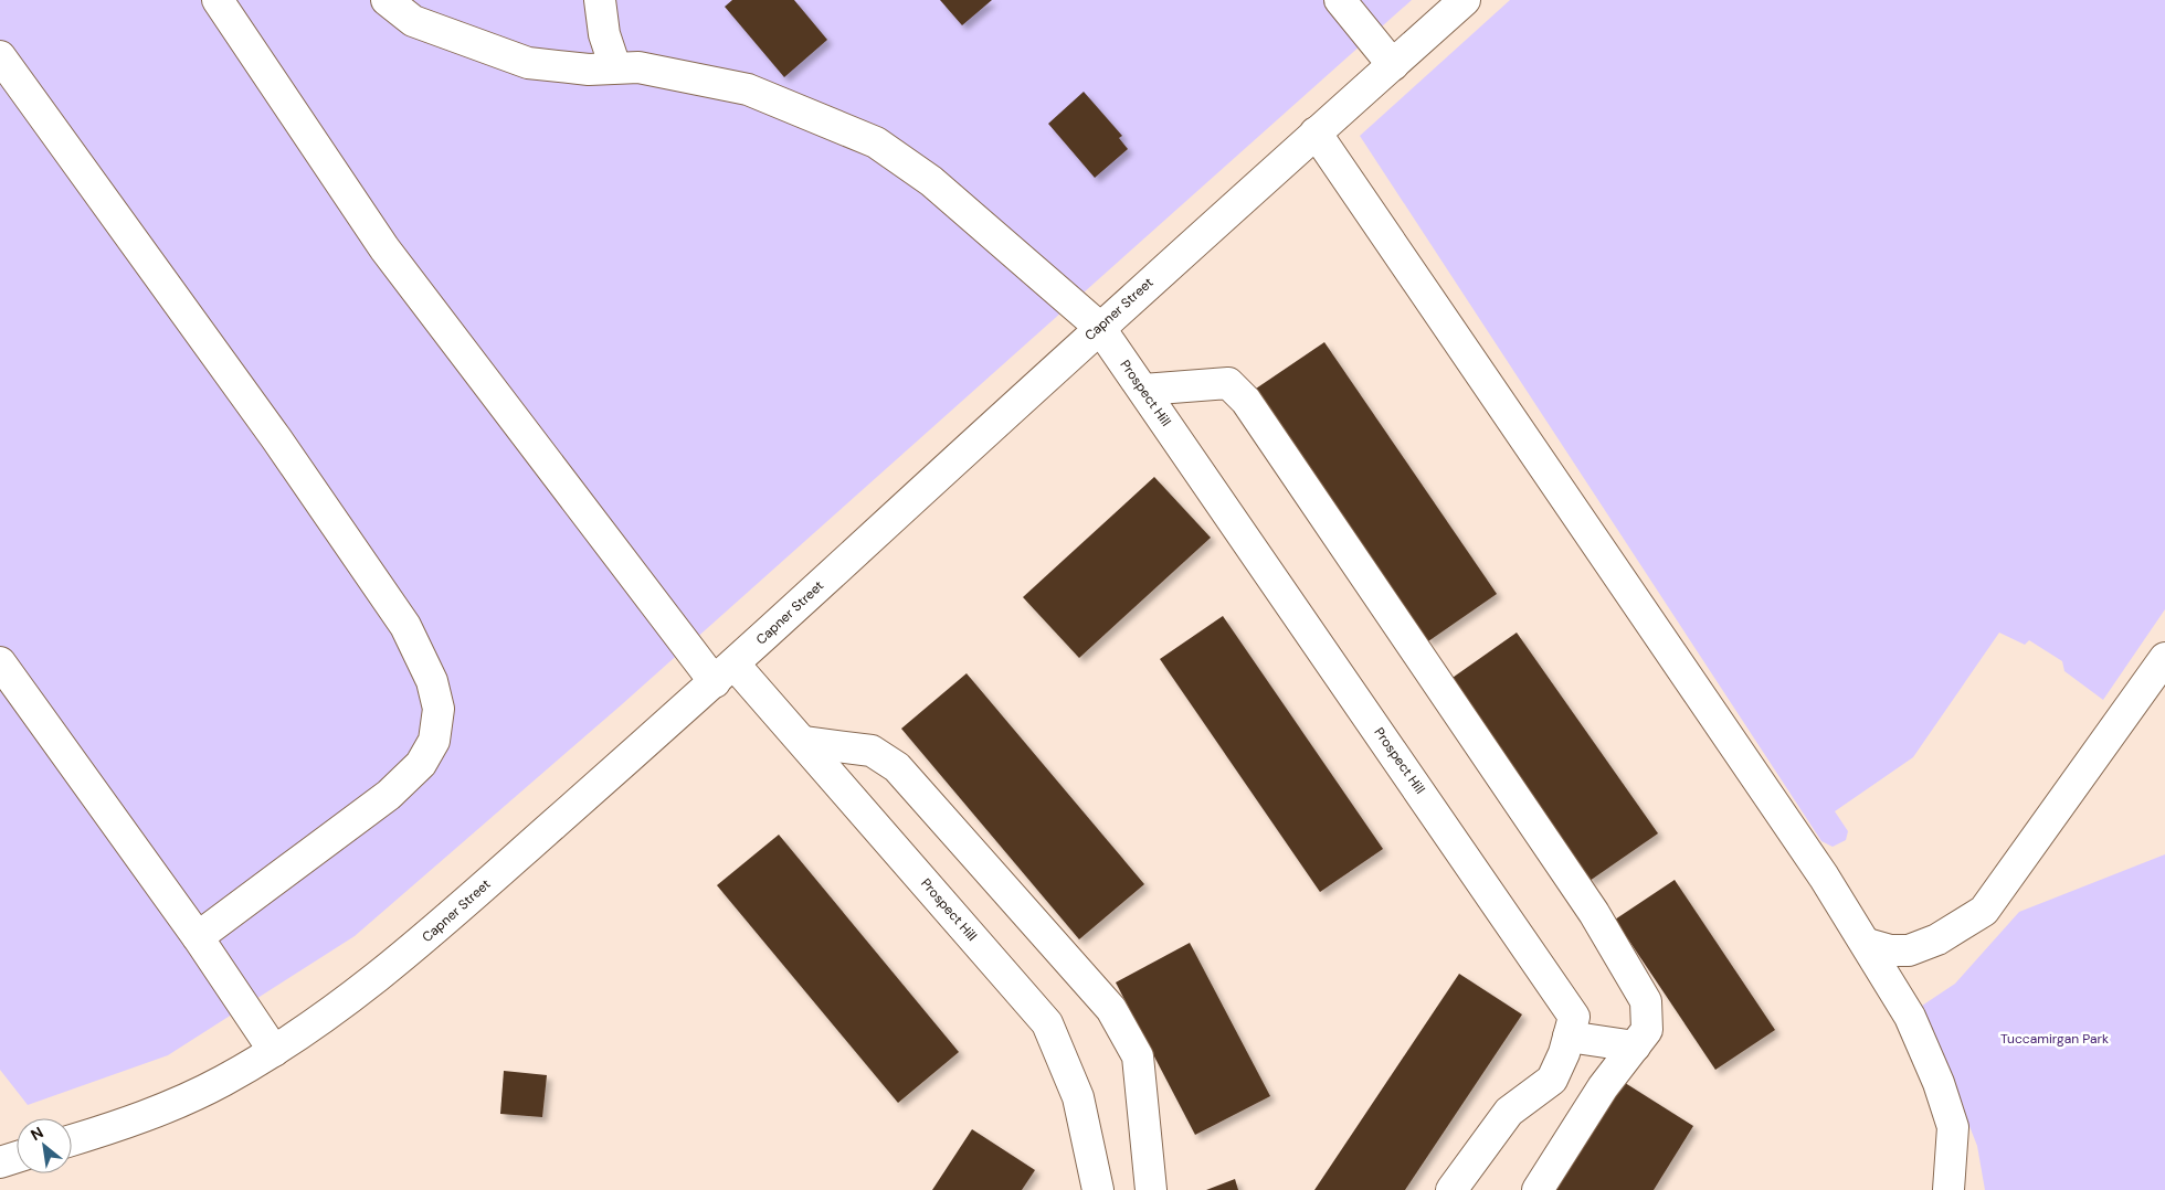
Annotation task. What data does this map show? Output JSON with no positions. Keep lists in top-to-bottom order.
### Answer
{
  "streets": {
    "street": ["Capner Street", "Prospect Hill"]
  },
  "crossings": [
    ["Capner Street", "Prospect Hill"]
  ],
  "parks": ["Tuccamirgan Park"],
  "north": "top left"
}
